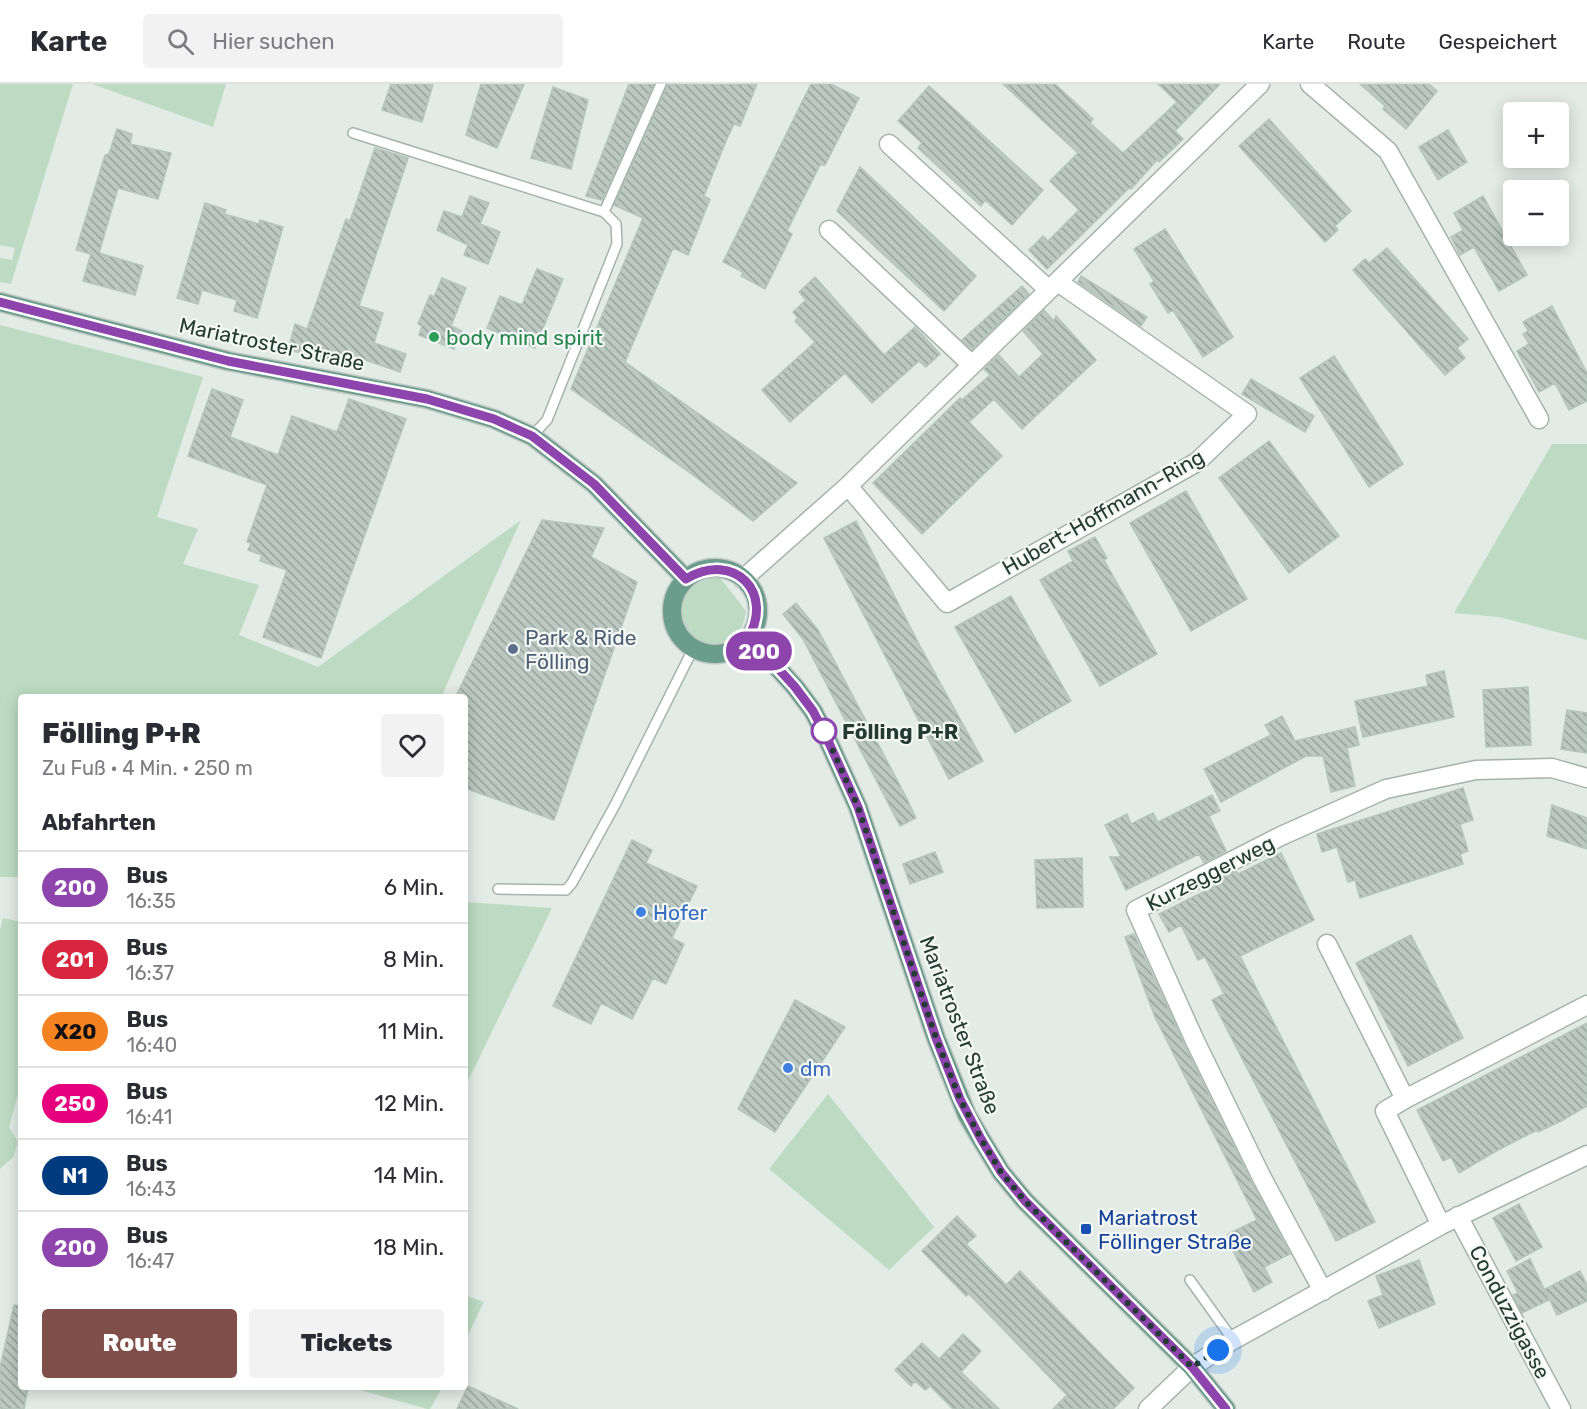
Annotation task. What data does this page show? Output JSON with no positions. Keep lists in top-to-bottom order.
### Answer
{
  "streets": {
    "main road": ["Mariatroster Straße"],
    "street": ["Hubert-Hoffmann-Ring", "Kurzeggerweg", "Conduzzigasse"]
  },
  "places": {
    "other": [
      "body mind spirit",
      "Park & Ride Fölling",
      "Fölling P+R",
      "Hofer",
      "dm"
    ],
    "transit": ["Mariatrost Föllinger Straße"]
  },
  "lines": ["bus line 200"],
  "page": {
    "header": "Karte",
    "search": "Hier suchen",
    "nav": ["Karte", "Route", "Gespeichert"],
    "on_map": "200",
    "map_buttons": ["+", "−"],
    "heading": [
      ["Fölling P+R", "Zu Fuß · 4 Min. · 250 m"],
      "Abfahrten"
    ],
    "list": [
      {
        "mark": "200",
        "name": "Bus",
        "note": "16:35",
        "value": "6 Min."
      },
      {
        "mark": "201",
        "name": "Bus",
        "note": "16:37",
        "value": "8 Min."
      },
      {
        "mark": "X20",
        "name": "Bus",
        "note": "16:40",
        "value": "11 Min."
      },
      {
        "mark": "250",
        "name": "Bus",
        "note": "16:41",
        "value": "12 Min."
      },
      {
        "mark": "N1",
        "name": "Bus",
        "note": "16:43",
        "value": "14 Min."
      },
      {
        "mark": "200",
        "name": "Bus",
        "note": "16:47",
        "value": "18 Min."
      }
    ],
    "buttons": ["Route", "Tickets"]
  }
}
